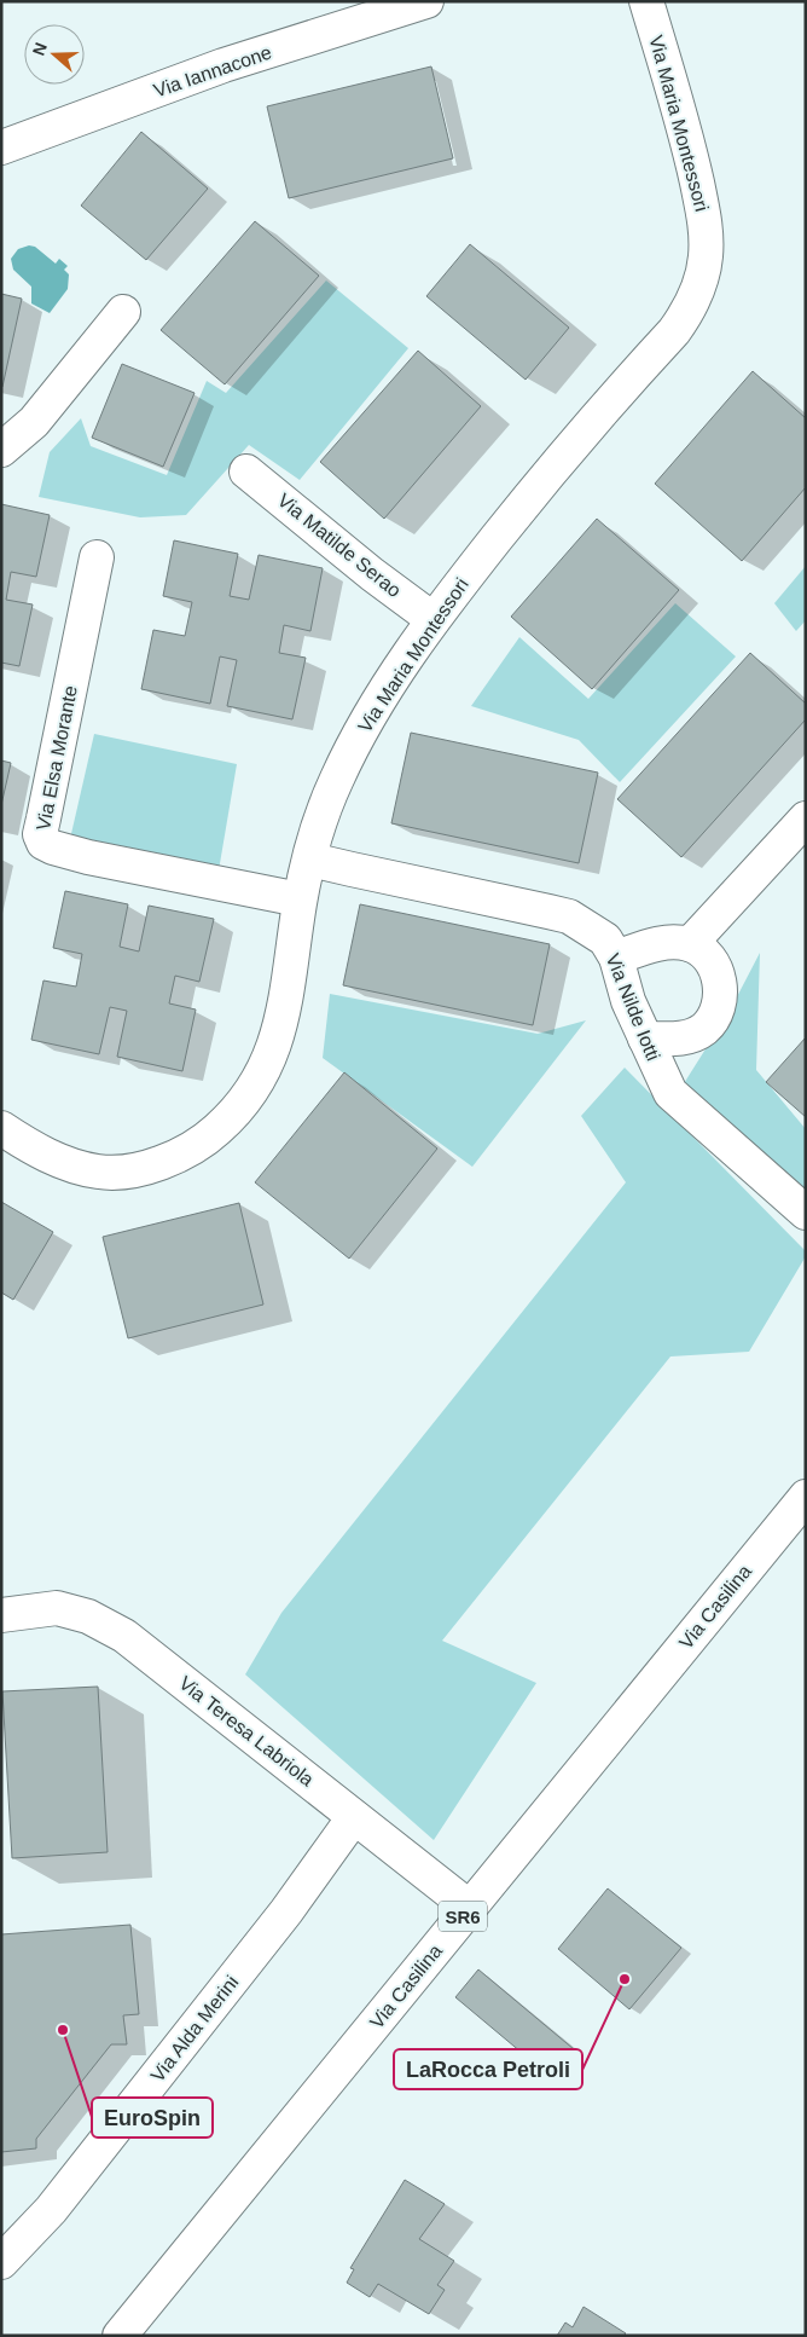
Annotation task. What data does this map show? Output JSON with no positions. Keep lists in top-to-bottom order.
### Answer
{
  "streets": {
    "street": [
      "Via Iannacone",
      "Via Maria Montessori",
      "Via Matilde Serao",
      "Via Elsa Morante",
      "Via Nilde Iotti",
      "Via Casilina",
      "Via Teresa Labriola",
      "SR6",
      "Via Alda Merini"
    ]
  },
  "crossings": [
    ["Via Maria Montessori", "Via Matilde Serao"],
    ["Via Maria Montessori", "Via Elsa Morante"],
    ["Via Maria Montessori", "Via Nilde Iotti"],
    ["Via Casilina", "Via Teresa Labriola"],
    ["Via Teresa Labriola", "Via Alda Merini"]
  ],
  "places": ["LaRocca Petroli", "EuroSpin"],
  "north": "left"
}
